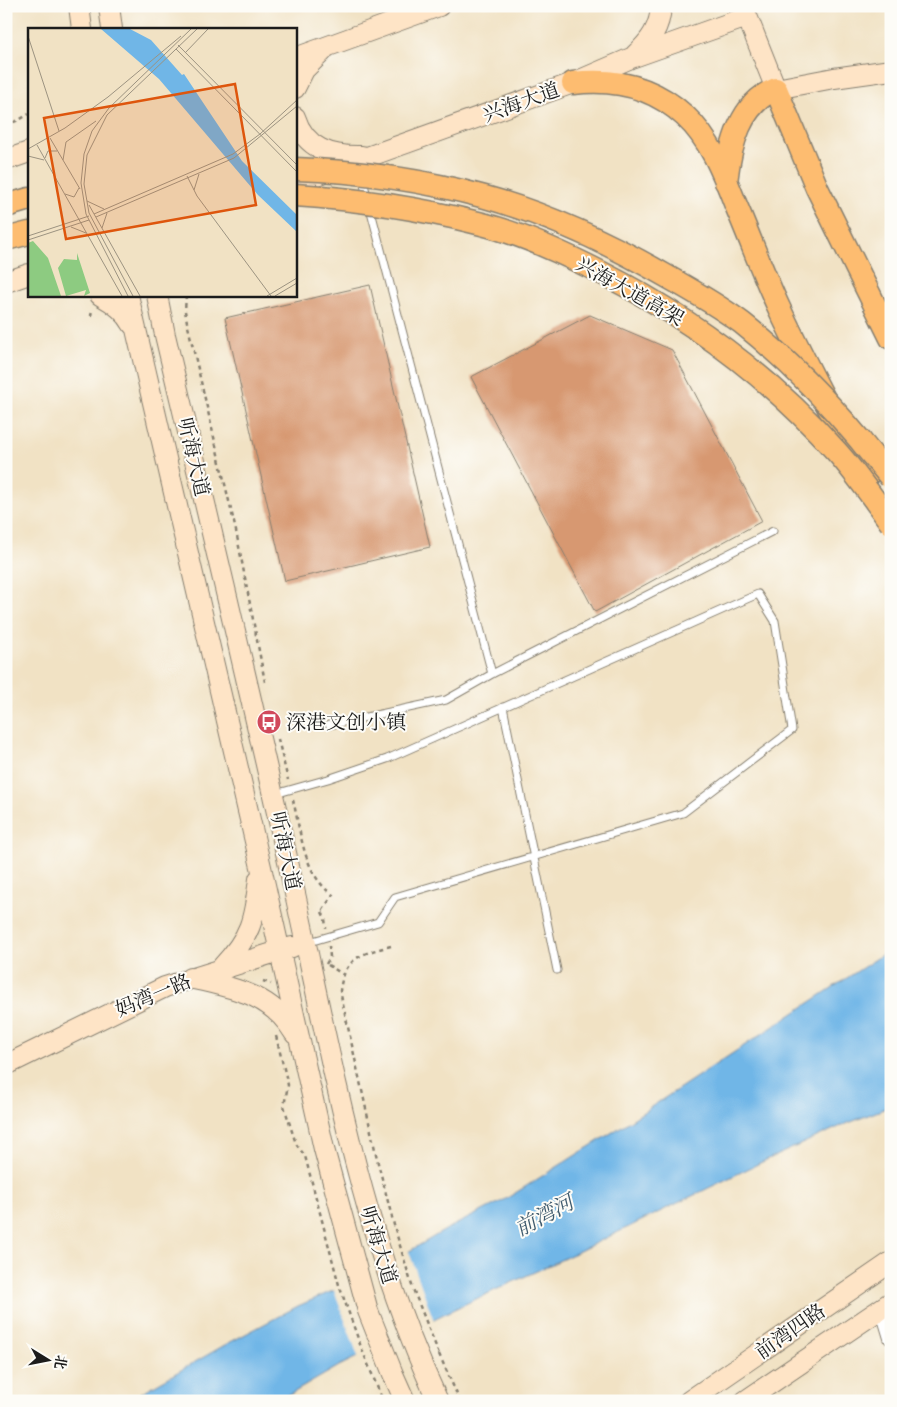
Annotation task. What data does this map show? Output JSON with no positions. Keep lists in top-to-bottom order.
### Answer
{
  "streets": {
    "main road": [
      "兴海大道",
      "兴海大道高架",
      "听海大道",
      "妈湾一路",
      "前湾四路"
    ]
  },
  "crossings": [
    ["听海大道", "妈湾一路"]
  ],
  "water": ["前湾河"],
  "places": {
    "bus stop": ["深港文创小镇"]
  },
  "north": "right"
}
